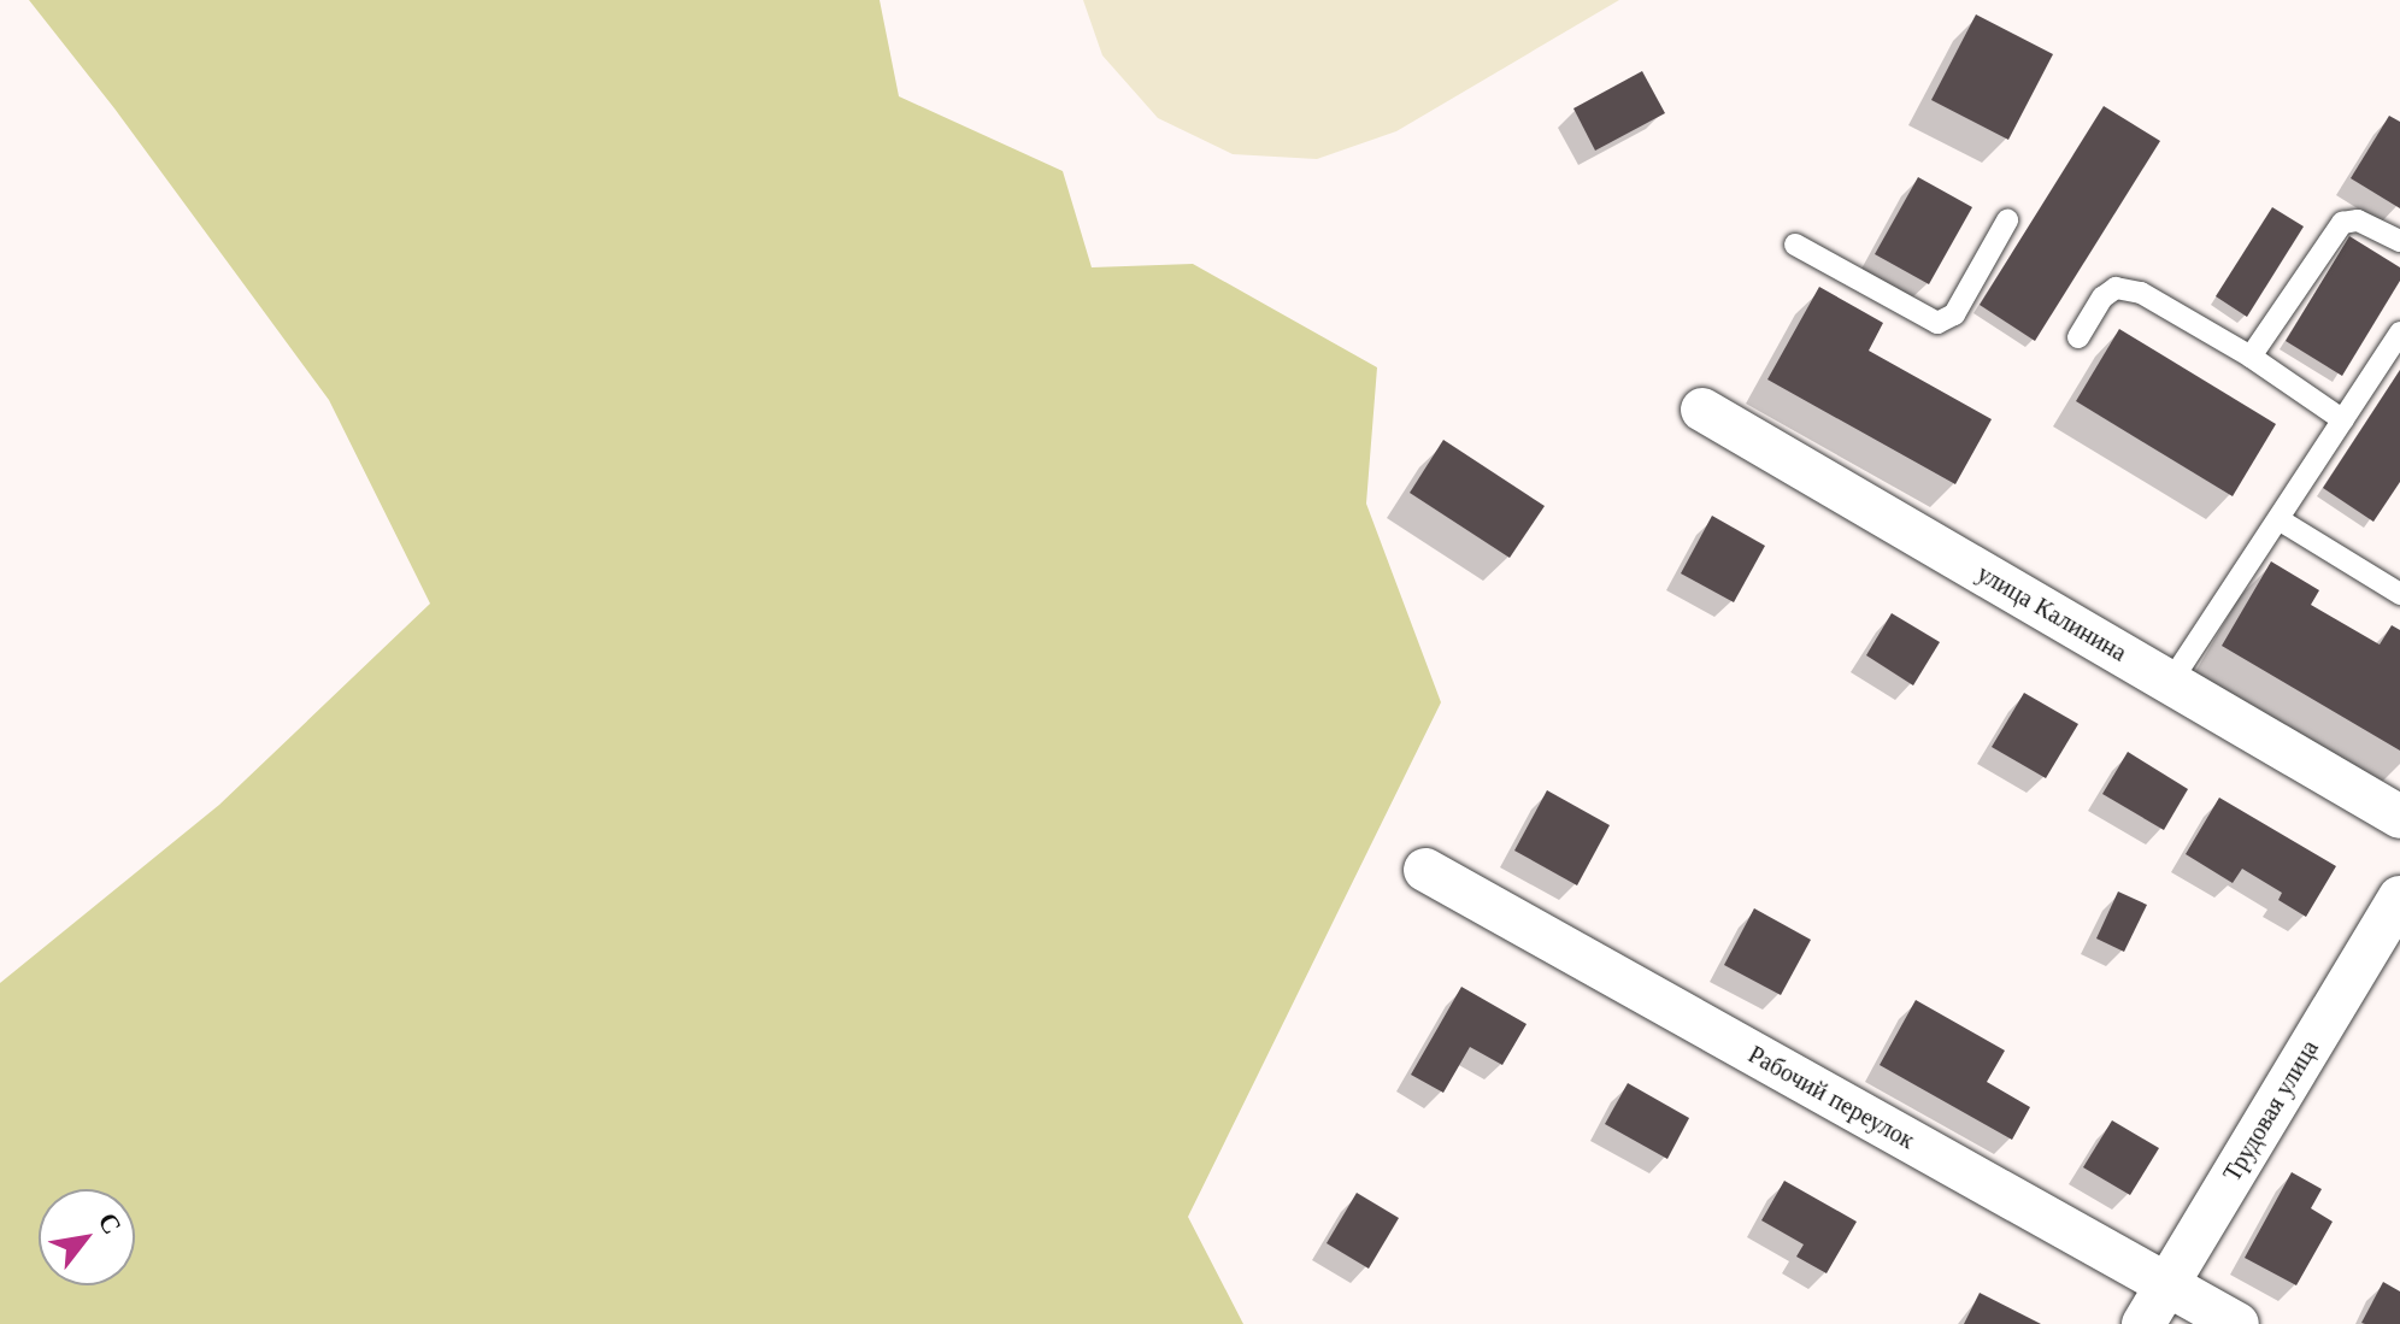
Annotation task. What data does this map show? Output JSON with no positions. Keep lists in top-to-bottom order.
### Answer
{
  "streets": {
    "street": ["улица Калинина", "Рабочий переулок", "Трудовая улица"]
  },
  "crossings": [
    ["Рабочий переулок", "Трудовая улица"]
  ],
  "north": "top right"
}
